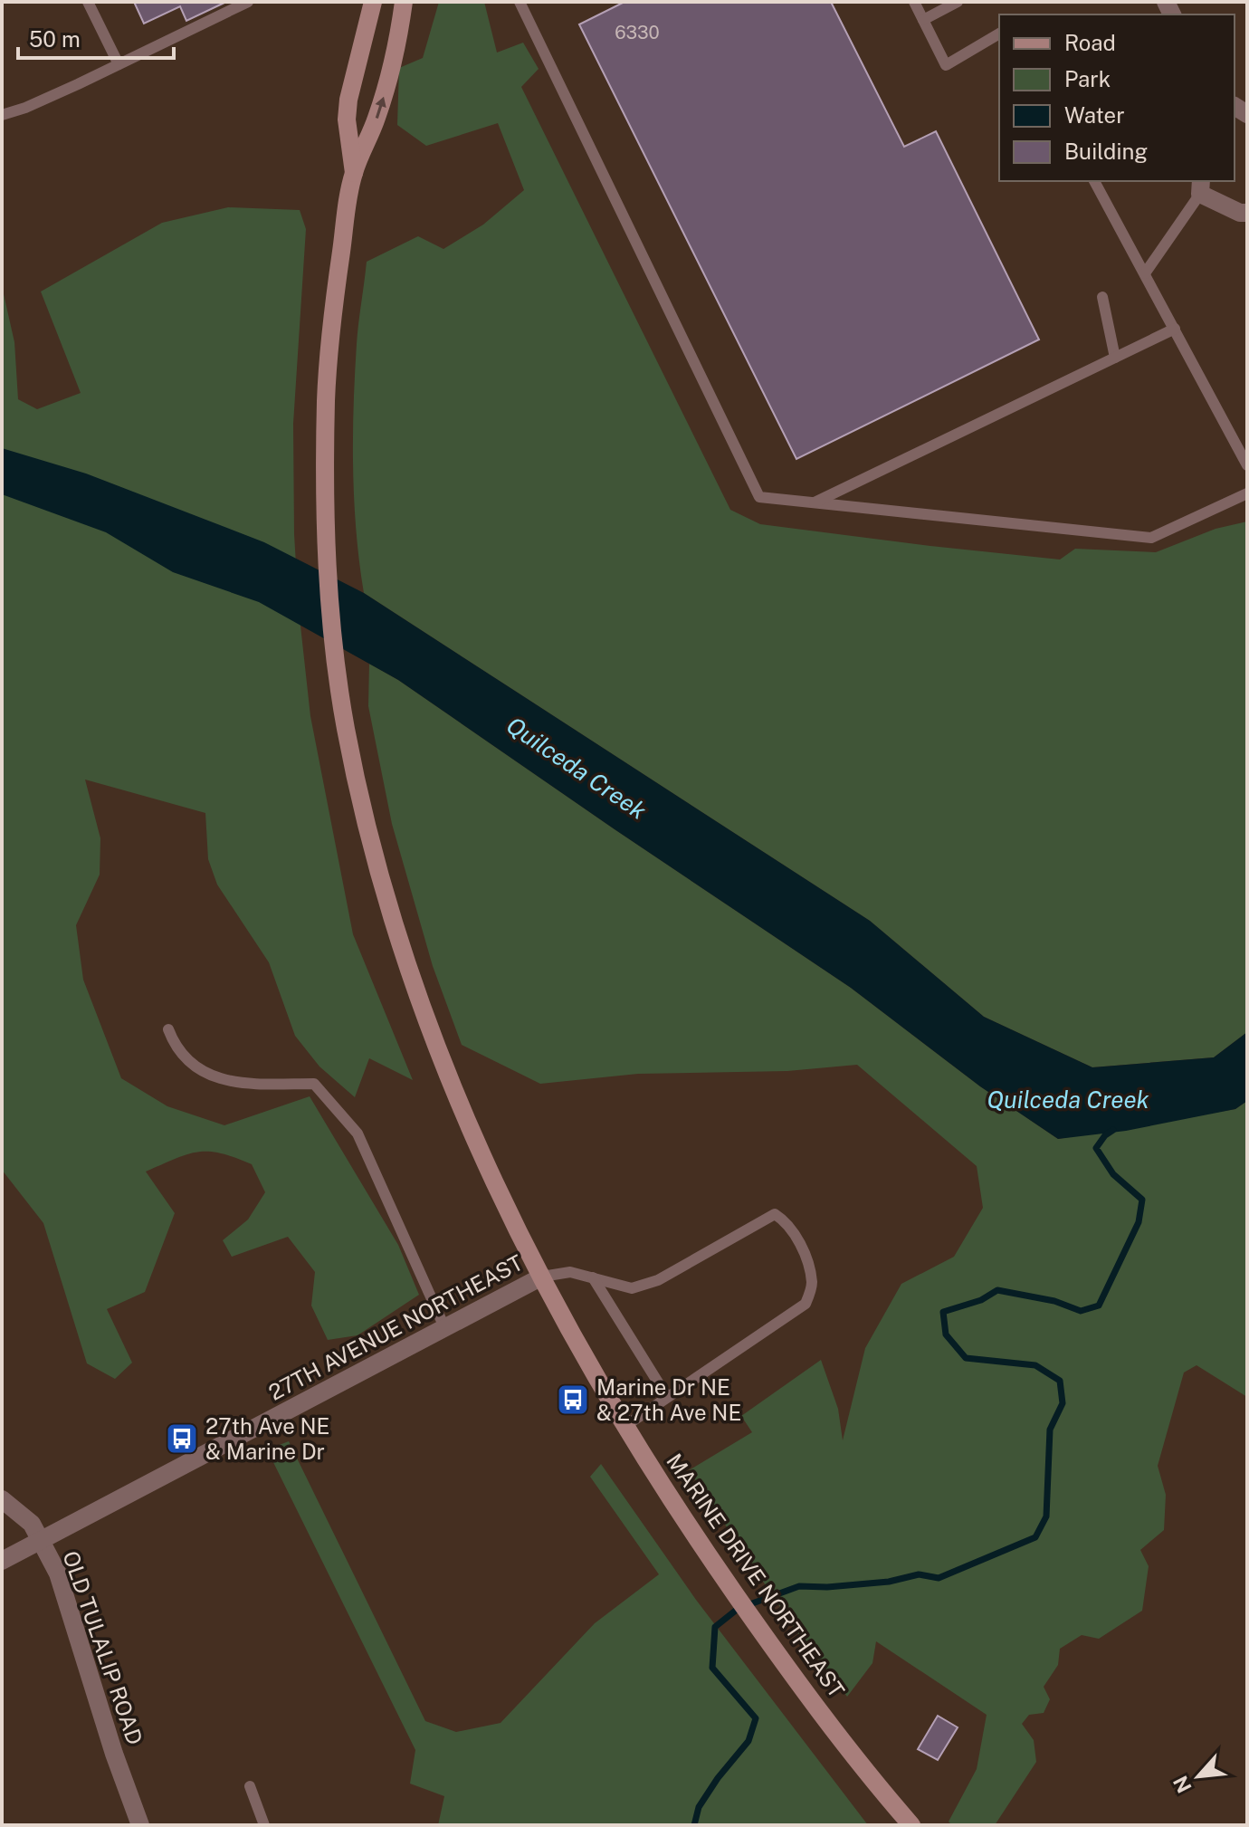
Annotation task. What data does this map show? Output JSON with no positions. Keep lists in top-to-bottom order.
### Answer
{
  "streets": {
    "main road": ["MARINE DRIVE NORTHEAST"],
    "street": ["27TH AVENUE NORTHEAST", "OLD TULALIP ROAD"]
  },
  "crossings": [
    ["27TH AVENUE NORTHEAST", "MARINE DRIVE NORTHEAST"],
    ["27TH AVENUE NORTHEAST", "OLD TULALIP ROAD"]
  ],
  "water": ["Quilceda Creek"],
  "places": {
    "bus stop": ["Marine Dr NE & 27th Ave NE", "27th Ave NE & Marine Dr"]
  },
  "house_numbers": ["6330"],
  "legend": [
    "Road",
    "Park",
    "Water",
    "Building"
  ],
  "scale_bar": "50 m",
  "north": "bottom left"
}
